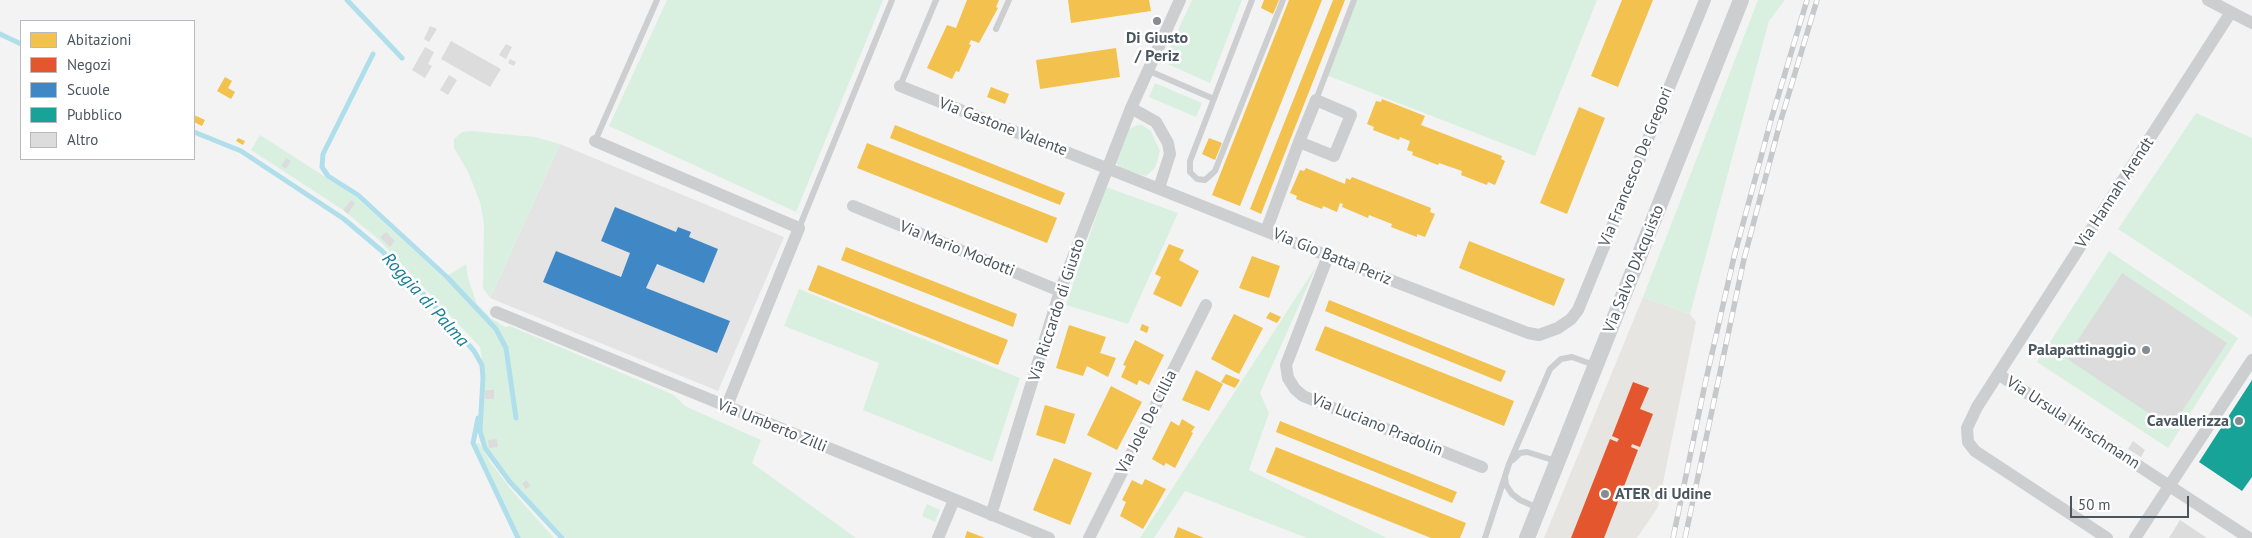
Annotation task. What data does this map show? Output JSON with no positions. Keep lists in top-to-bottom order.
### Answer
{
  "streets": {
    "street": [
      "Via Gastone Valente",
      "Via Francesco De Gregori",
      "Via Hannah Arendt",
      "Via Mario Modotti",
      "Via Gio Batta Periz",
      "Via Salvo D'Acquisto",
      "Via Riccardo di Giusto",
      "Via Jole De Cillia",
      "Via Ursula Hirschmann",
      "Via Luciano Pradolin",
      "Via Umberto Zilli"
    ]
  },
  "crossings": [
    ["Via Gastone Valente", "Via Gio Batta Periz"],
    ["Via Gastone Valente", "Via Riccardo di Giusto"],
    ["Via Francesco De Gregori", "Via Gio Batta Periz"],
    ["Via Hannah Arendt", "Via Ursula Hirschmann"],
    ["Via Mario Modotti", "Via Riccardo di Giusto"],
    ["Via Gio Batta Periz", "Via Riccardo di Giusto"],
    ["Via Gio Batta Periz", "Via Luciano Pradolin"],
    ["Via Riccardo di Giusto", "Via Umberto Zilli"]
  ],
  "water": ["Roggia di Palma"],
  "places": [
    "Di Giusto / Periz",
    "Palapattinaggio",
    "Cavallerizza",
    "ATER di Udine"
  ],
  "legend": [
    "Abitazioni",
    "Negozi",
    "Scuole",
    "Pubblico",
    "Altro"
  ],
  "scale_bar": "50 m"
}
